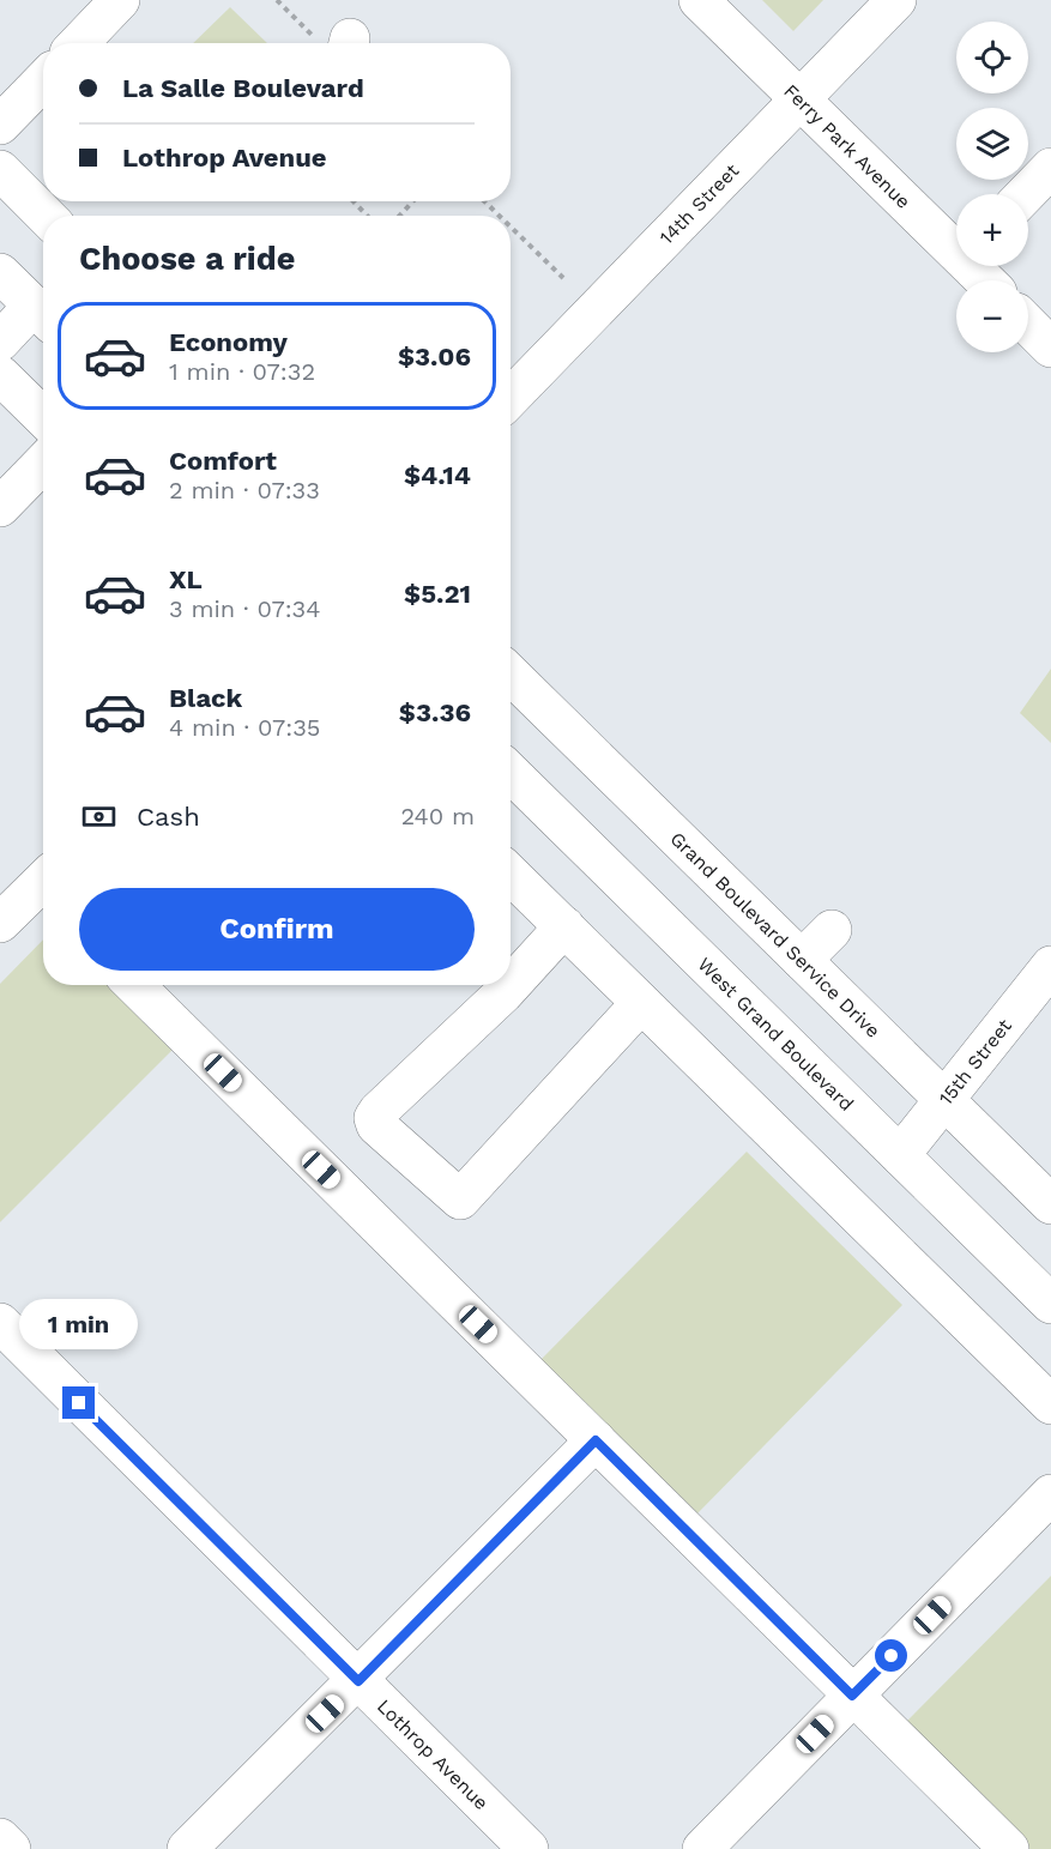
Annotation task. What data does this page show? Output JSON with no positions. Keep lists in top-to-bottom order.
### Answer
{
  "streets": {
    "street": [
      "Ferry Park Avenue",
      "14th Street",
      "Grand Boulevard Service Drive",
      "West Grand Boulevard",
      "15th Street",
      "Lothrop Avenue"
    ]
  },
  "crossings": [
    ["Ferry Park Avenue", "14th Street"],
    ["Grand Boulevard Service Drive", "15th Street"],
    ["West Grand Boulevard", "15th Street"]
  ],
  "page": {
    "map_buttons": ["+", "−"],
    "banner": ["La Salle Boulevard", "Lothrop Avenue"],
    "heading": "Choose a ride",
    "list": [
      {
        "name": "Economy",
        "note": "1 min · 07:32",
        "value": "$3.06"
      },
      {
        "name": "Comfort",
        "note": "2 min · 07:33",
        "value": "$4.14"
      },
      {
        "name": "XL",
        "note": "3 min · 07:34",
        "value": "$5.21"
      },
      {
        "name": "Black",
        "note": "4 min · 07:35",
        "value": "$3.36"
      }
    ],
    "pay": ["Cash", "240 m"],
    "buttons": "Confirm",
    "bubble": "1 min"
  }
}
